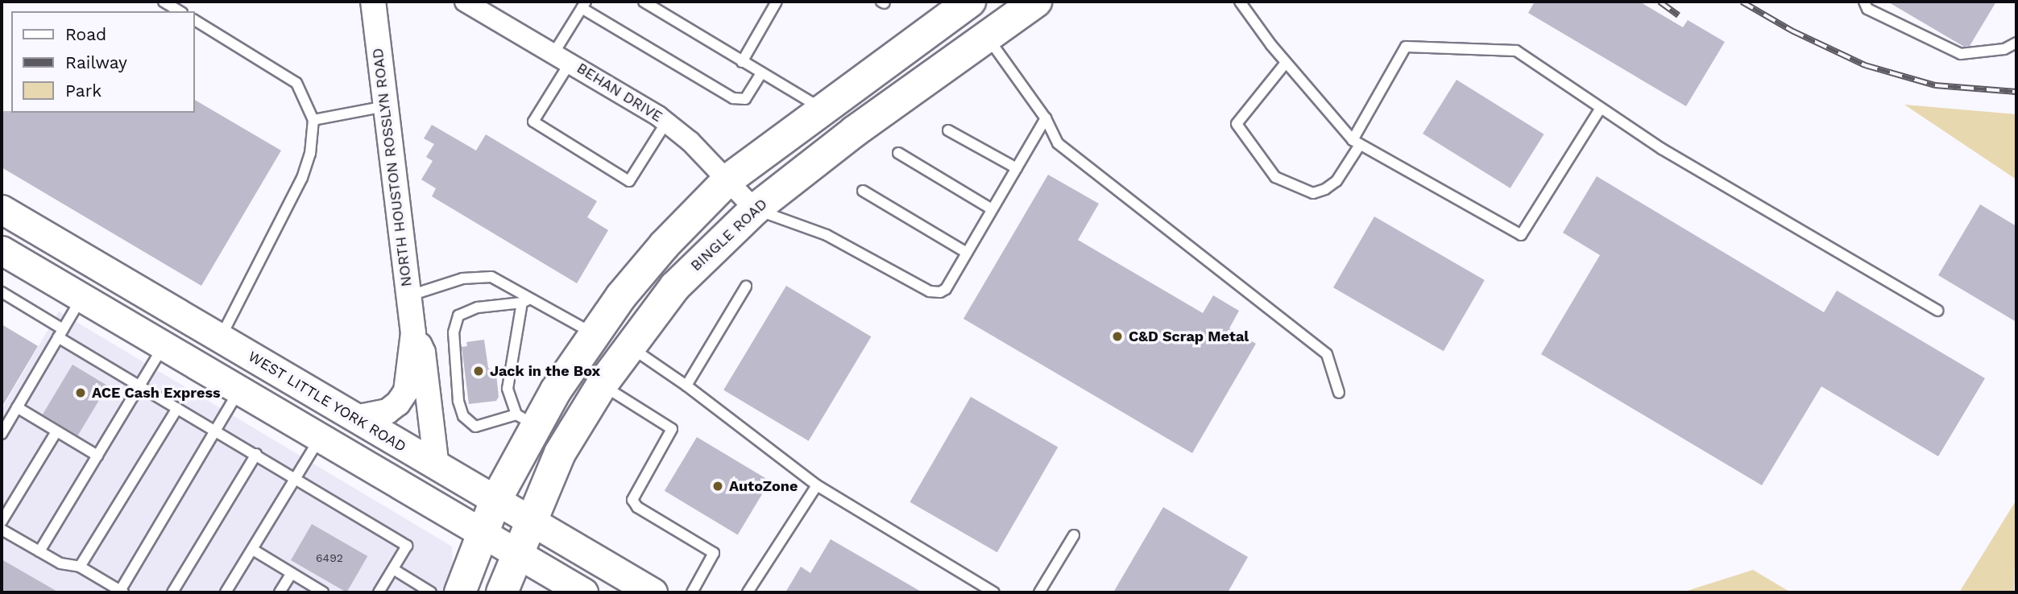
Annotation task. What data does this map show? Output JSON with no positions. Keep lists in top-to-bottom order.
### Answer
{
  "streets": {
    "main road": ["BINGLE ROAD", "WEST LITTLE YORK ROAD"],
    "street": ["BEHAN DRIVE", "NORTH HOUSTON ROSSLYN ROAD"]
  },
  "crossings": [
    ["BEHAN DRIVE", "BINGLE ROAD"],
    ["NORTH HOUSTON ROSSLYN ROAD", "WEST LITTLE YORK ROAD"],
    ["BINGLE ROAD", "WEST LITTLE YORK ROAD"]
  ],
  "places": [
    "C&D Scrap Metal",
    "Jack in the Box",
    "ACE Cash Express",
    "AutoZone"
  ],
  "house_numbers": ["6492"],
  "legend": ["Road", "Railway", "Park"]
}
